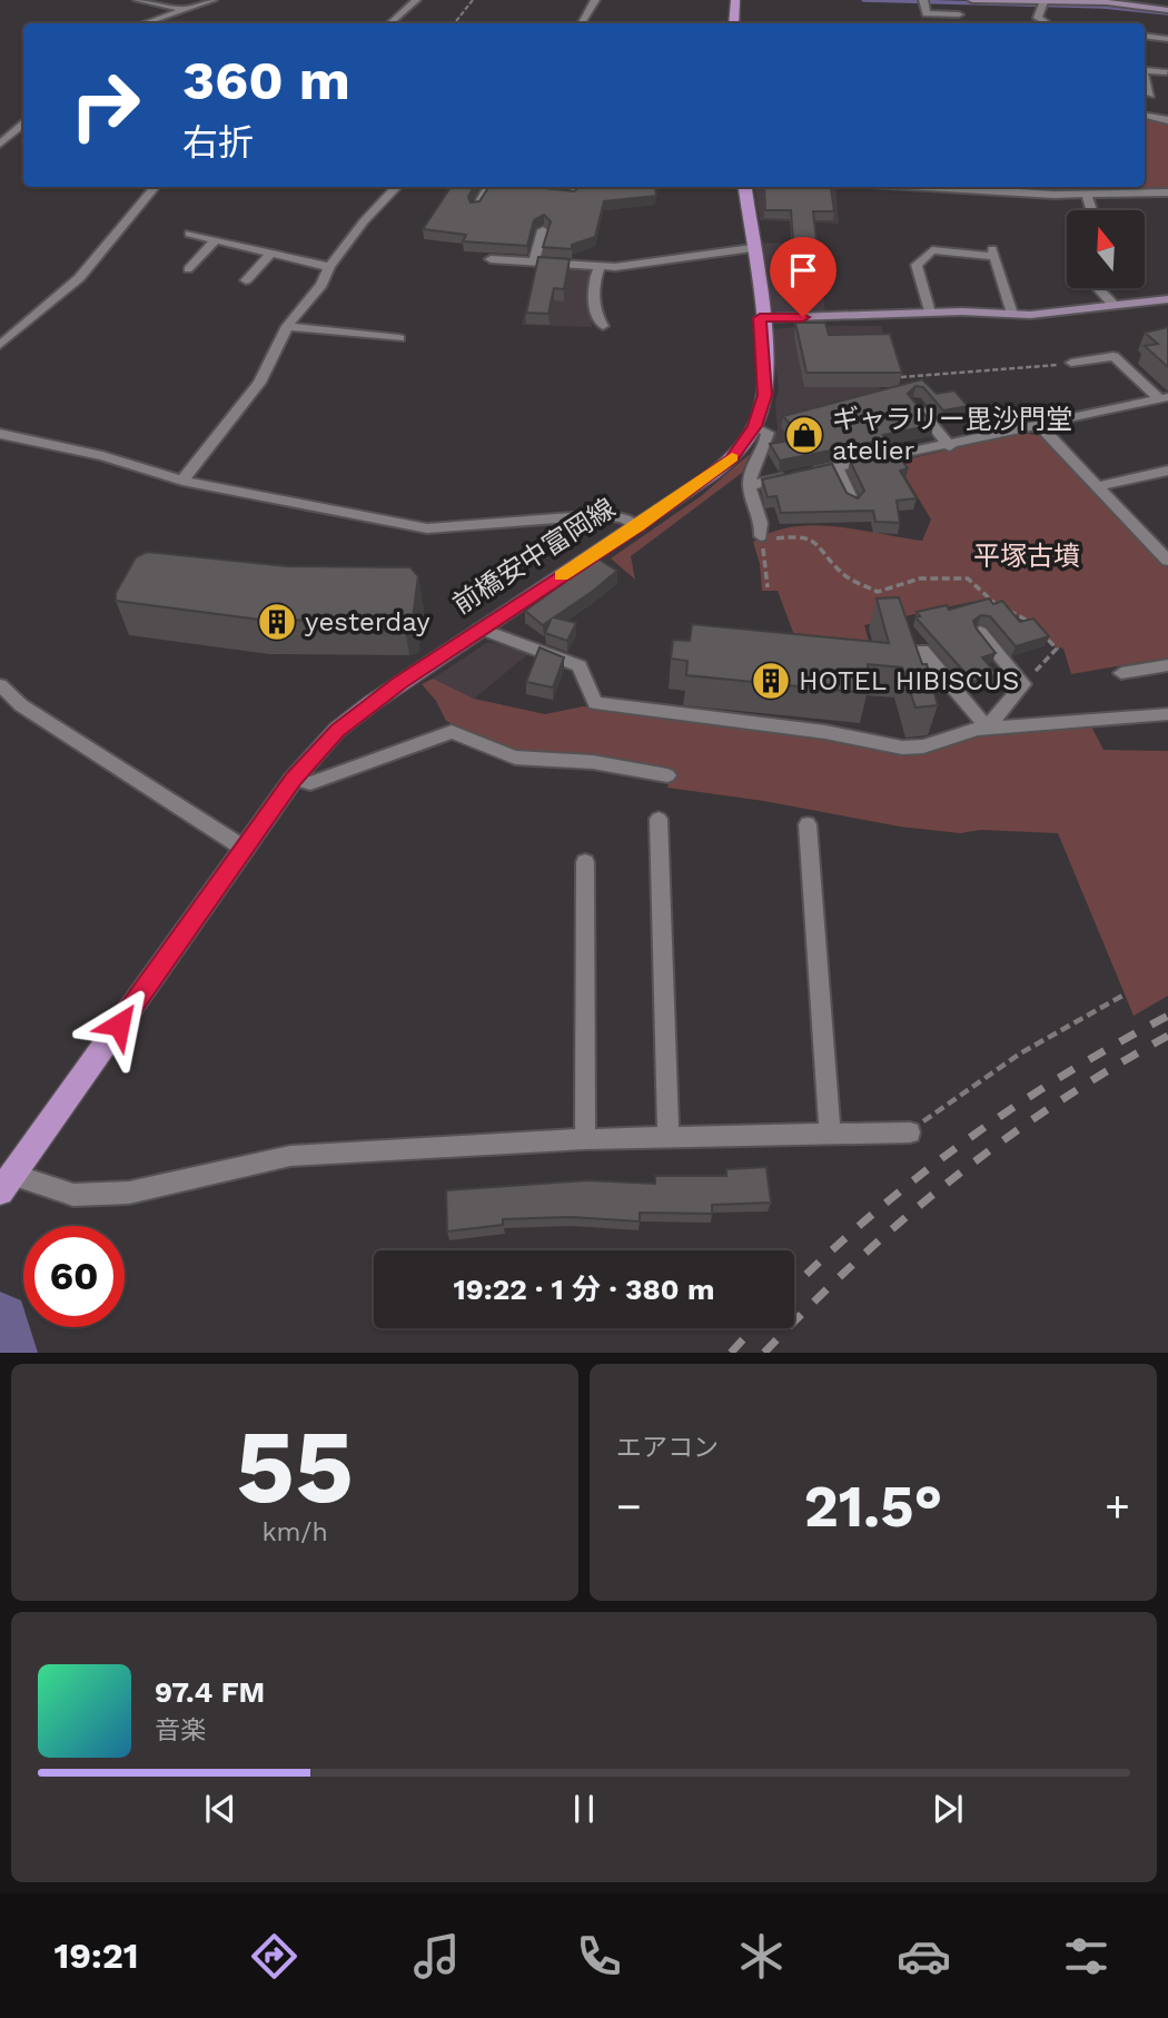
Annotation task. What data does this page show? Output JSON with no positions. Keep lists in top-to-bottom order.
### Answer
{
  "streets": {
    "main road": ["前橋安中富岡線"]
  },
  "parks": ["平塚古墳"],
  "places": {
    "shop": ["ギャラリー毘沙門堂 atelier"],
    "building": ["yesterday", "HOTEL HIBISCUS"]
  },
  "north": "top",
  "page": {
    "turn": ["360 m", "右折"],
    "limit": "60",
    "trip": "19:22 · 1 分 · 380 m",
    "tile": [
      ["55", "km/h"],
      "エアコン"
    ],
    "heat": ["−", "21.5°", "+"],
    "song": ["97.4 FM", "音楽"],
    "tabs": "19:21"
  }
}
